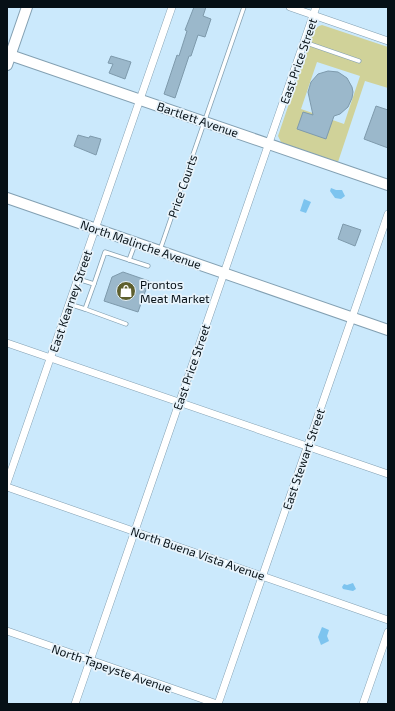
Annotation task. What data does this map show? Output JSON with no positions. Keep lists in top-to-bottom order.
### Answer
{
  "streets": {
    "main road": ["Bartlett Avenue", "North Malinche Avenue"],
    "street": [
      "East Price Street",
      "East Kearney Street",
      "East Stewart Street",
      "North Buena Vista Avenue",
      "North Tapeyste Avenue"
    ],
    "lane": ["Price Courts"]
  },
  "crossings": [
    ["East Price Street", "Bartlett Avenue"],
    ["East Price Street", "North Malinche Avenue"],
    ["East Price Street", "North Buena Vista Avenue"],
    ["East Price Street", "North Tapeyste Avenue"],
    ["Bartlett Avenue", "Price Courts"],
    ["Bartlett Avenue", "East Kearney Street"],
    ["Price Courts", "North Malinche Avenue"],
    ["North Malinche Avenue", "East Kearney Street"],
    ["North Malinche Avenue", "East Stewart Street"],
    ["East Stewart Street", "North Buena Vista Avenue"],
    ["East Stewart Street", "North Tapeyste Avenue"]
  ],
  "places": {
    "shop": ["Prontos Meat Market"]
  }
}
